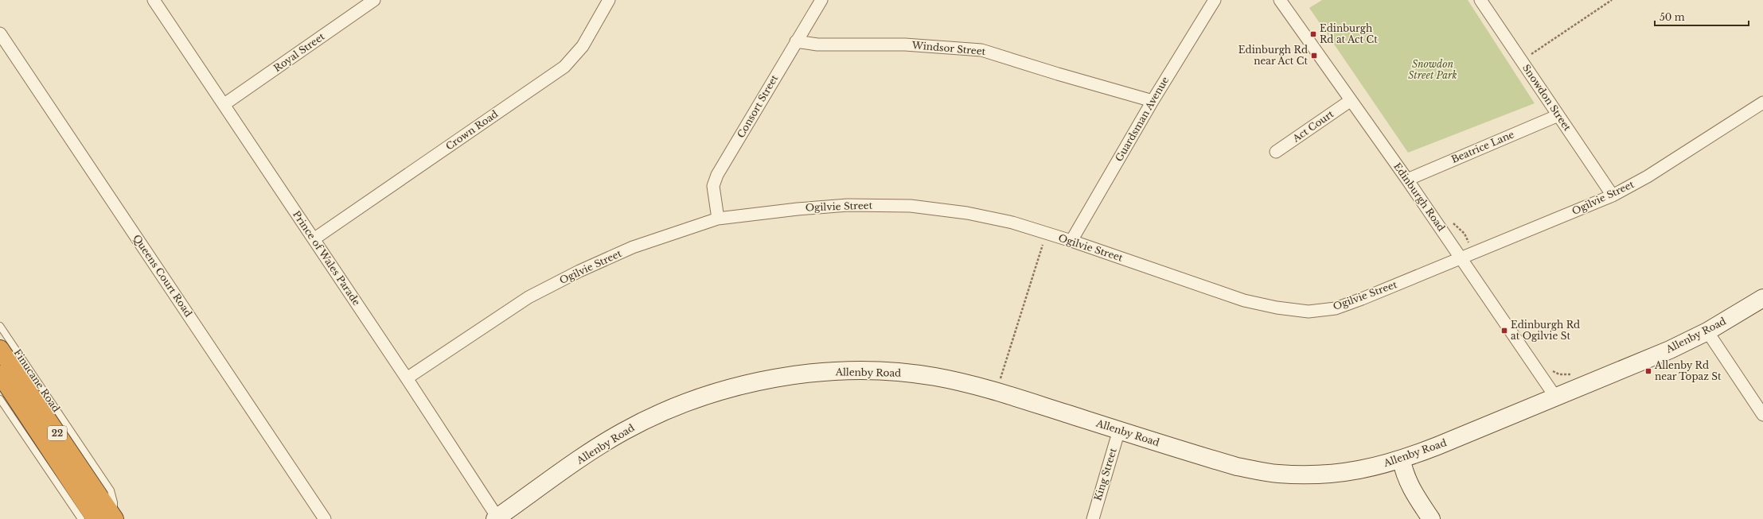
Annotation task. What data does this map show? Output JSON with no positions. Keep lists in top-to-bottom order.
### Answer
{
  "streets": {
    "highway": ["Finucane Road", "22"],
    "main road": ["Allenby Road"],
    "street": [
      "Windsor Street",
      "Royal Street",
      "Snowdon Street",
      "Consort Street",
      "Guardsman Avenue",
      "Act Court",
      "Crown Road",
      "Beatrice Lane",
      "Edinburgh Road",
      "Ogilvie Street",
      "Prince of Wales Parade",
      "Queens Court Road",
      "King Street"
    ]
  },
  "crossings": [
    ["Windsor Street", "Consort Street"],
    ["Windsor Street", "Guardsman Avenue"],
    ["Royal Street", "Prince of Wales Parade"],
    ["Snowdon Street", "Beatrice Lane"],
    ["Snowdon Street", "Ogilvie Street"],
    ["Consort Street", "Ogilvie Street"],
    ["Guardsman Avenue", "Ogilvie Street"],
    ["Act Court", "Edinburgh Road"],
    ["Crown Road", "Prince of Wales Parade"],
    ["Beatrice Lane", "Edinburgh Road"],
    ["Edinburgh Road", "Ogilvie Street"],
    ["Edinburgh Road", "Allenby Road"],
    ["Ogilvie Street", "Prince of Wales Parade"],
    ["Prince of Wales Parade", "Allenby Road"],
    ["Allenby Road", "King Street"]
  ],
  "parks": ["Snowdon Street Park"],
  "places": {
    "transit": [
      "Edinburgh Rd at Act Ct",
      "Edinburgh Rd near Act Ct",
      "Edinburgh Rd at Ogilvie St",
      "Allenby Rd near Topaz St"
    ]
  },
  "scale_bar": "50 m"
}
